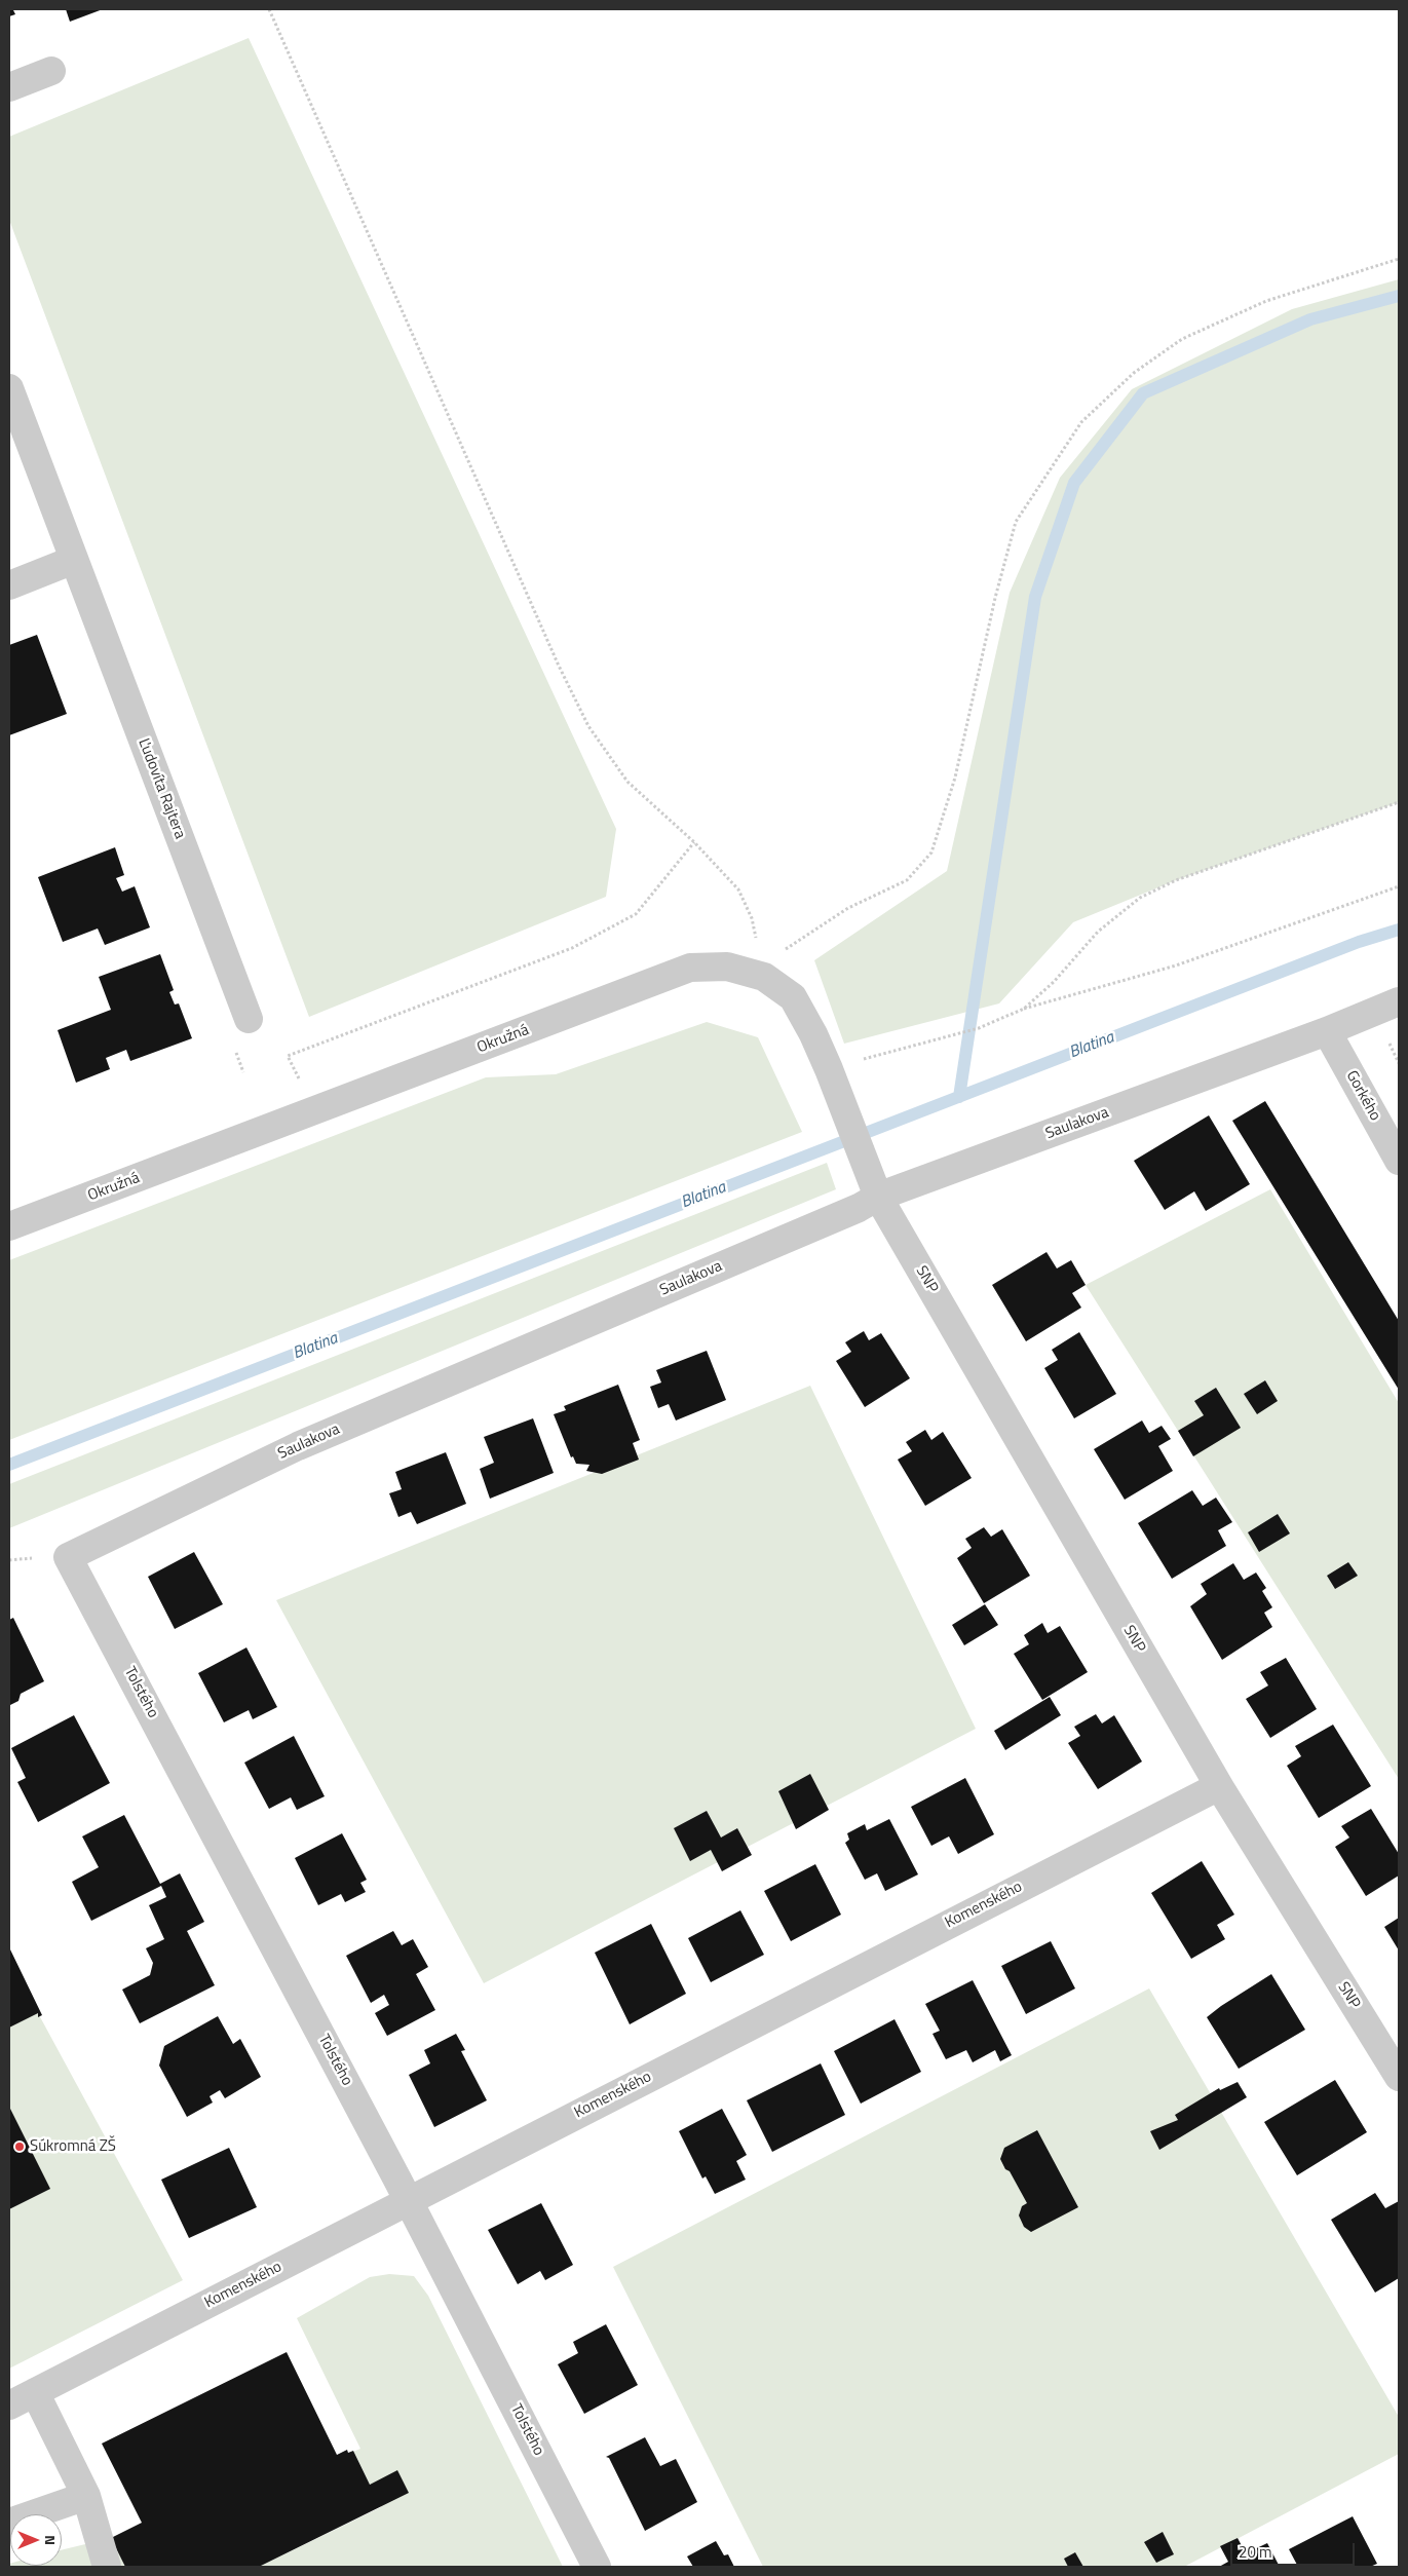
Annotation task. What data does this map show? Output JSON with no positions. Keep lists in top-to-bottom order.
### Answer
{
  "streets": {
    "street": [
      "Ľudovíta Rajtera",
      "Okružná",
      "Gorkého",
      "Saulakova",
      "SNP",
      "Tolstého",
      "Komenského"
    ]
  },
  "crossings": [
    ["Okružná", "Saulakova"],
    ["Okružná", "SNP"],
    ["Gorkého", "Saulakova"],
    ["Saulakova", "SNP"],
    ["Saulakova", "Tolstého"],
    ["SNP", "Komenského"],
    ["Tolstého", "Komenského"]
  ],
  "water": ["Blatina"],
  "places": ["Súkromná ZŠ"],
  "scale_bar": "20 m",
  "north": "right"
}
